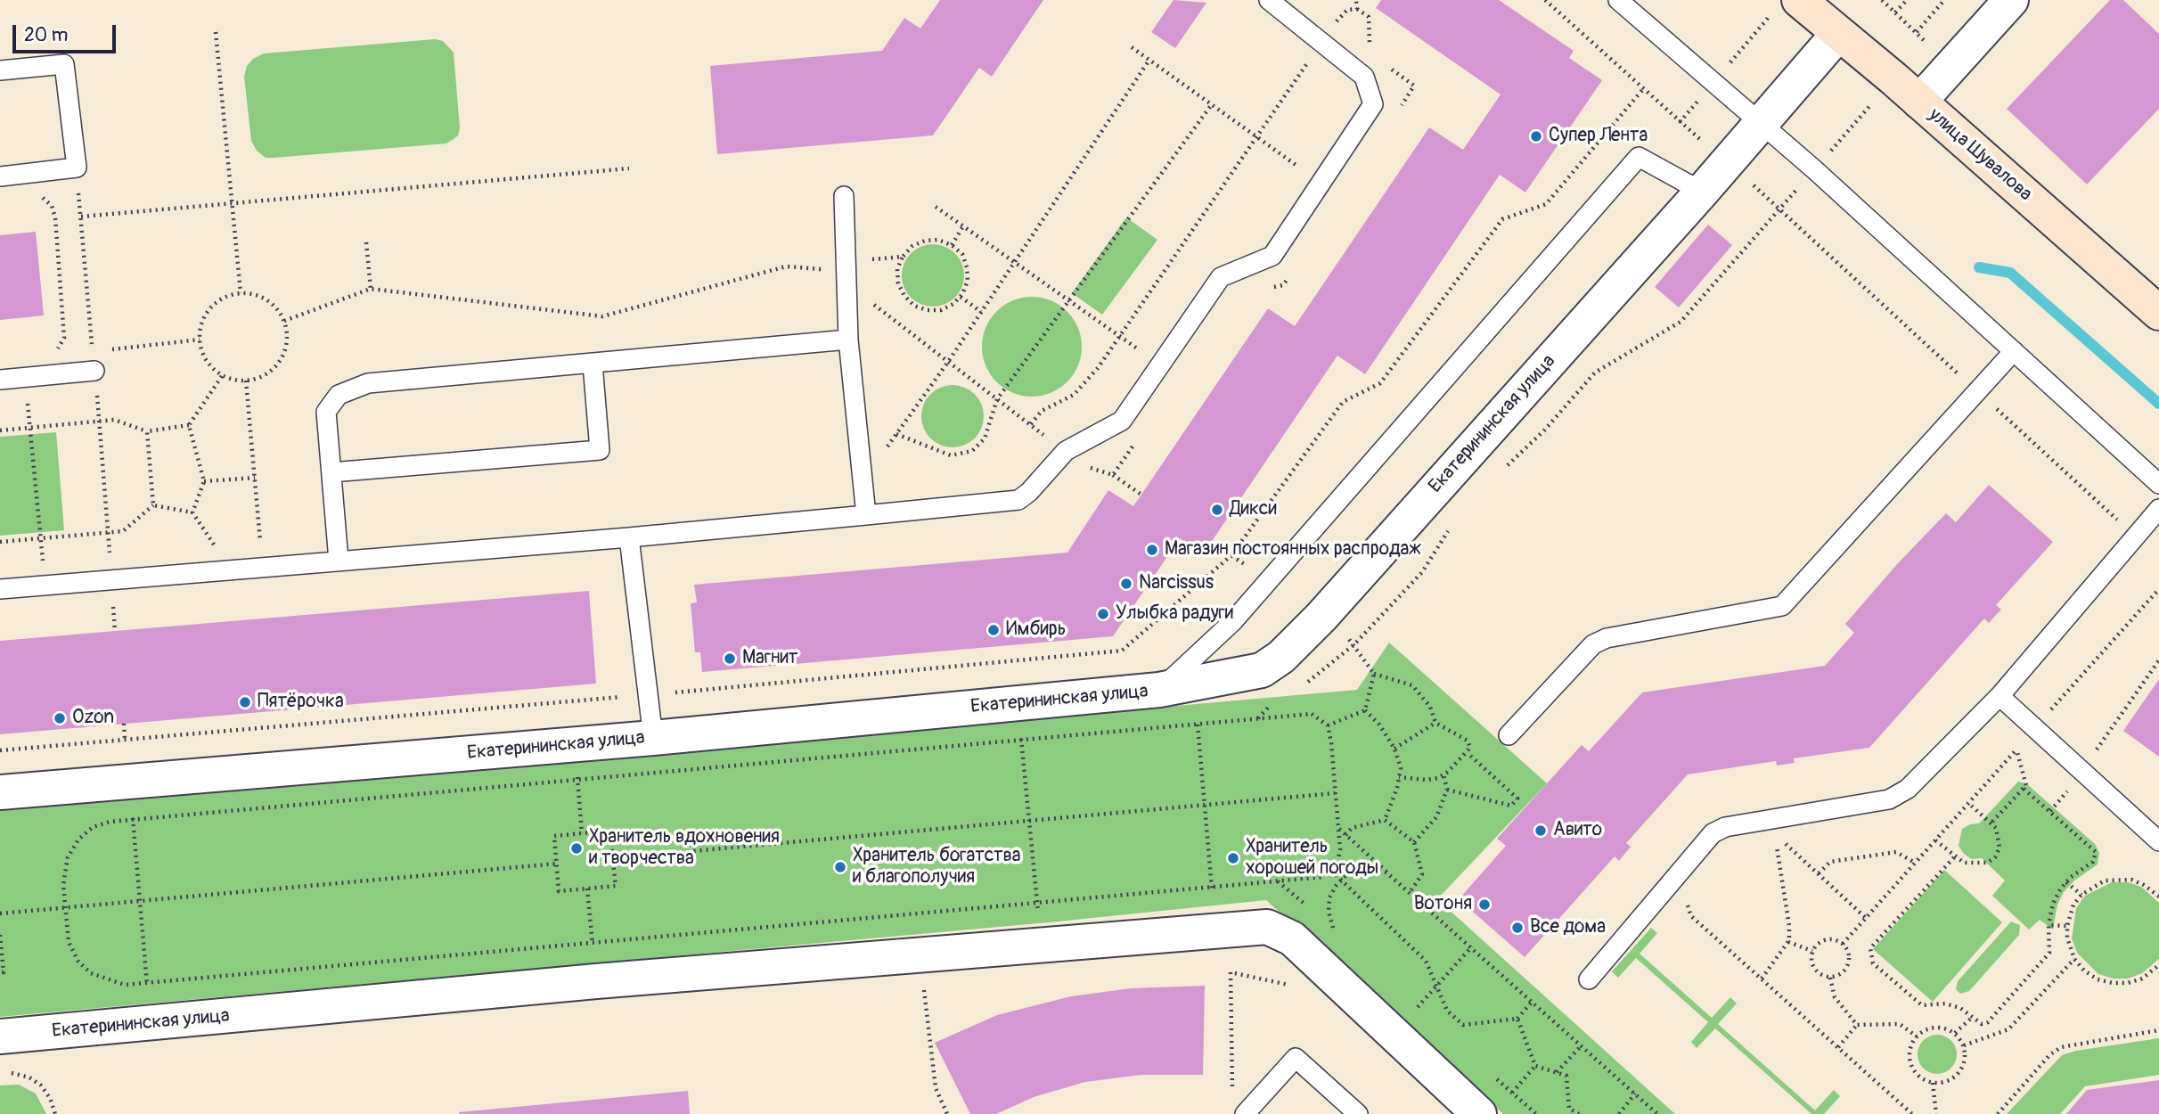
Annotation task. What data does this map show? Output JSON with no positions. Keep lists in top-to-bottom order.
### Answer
{
  "streets": {
    "street": ["улица Шувалова", "Екатерининская улица"]
  },
  "crossings": [
    ["улица Шувалова", "Екатерининская улица"]
  ],
  "places": [
    "Супер Лента",
    "Дикси",
    "Магазин постоянных распродаж",
    "Narcissus",
    "Улыбка радуги",
    "Имбирь",
    "Магнит",
    "Пятёрочка",
    "Ozon",
    "Авито",
    "Хранитель вдохновения и творчества",
    "Хранитель хорошей погоды",
    "Хранитель богатства и благополучия",
    "Вотоня",
    "Все дома"
  ],
  "scale_bar": "20 m"
}
